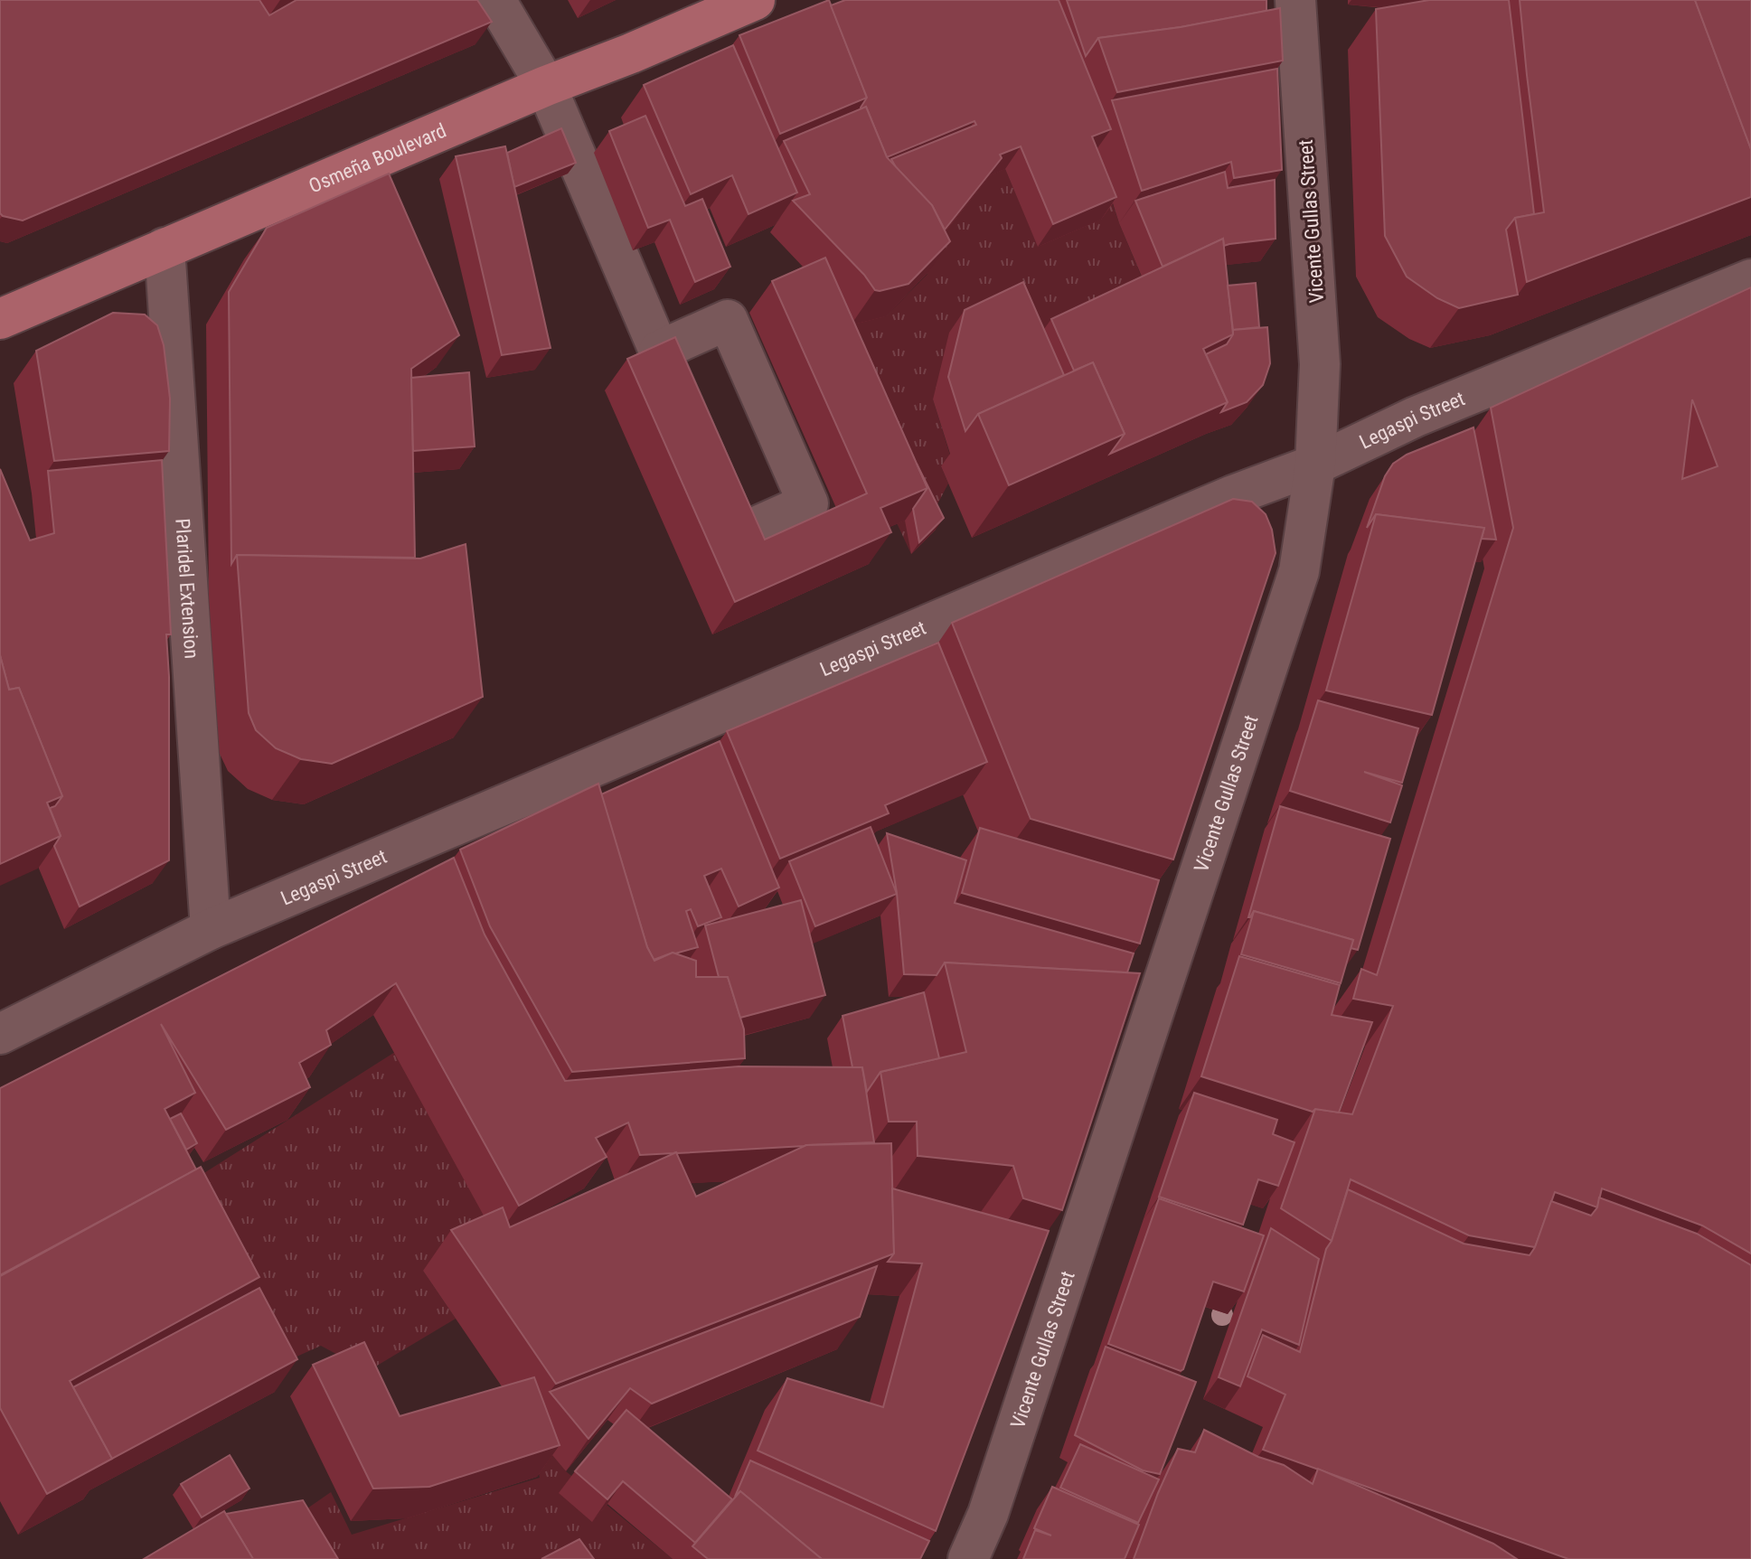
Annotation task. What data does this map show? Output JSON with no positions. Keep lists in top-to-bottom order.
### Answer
{
  "streets": {
    "main road": ["Osmeña Boulevard"],
    "street": ["Vicente Gullas Street", "Legaspi Street", "Plaridel Extension"]
  },
  "crossings": [
    ["Osmeña Boulevard", "Plaridel Extension"],
    ["Vicente Gullas Street", "Legaspi Street"],
    ["Legaspi Street", "Plaridel Extension"]
  ]
}
